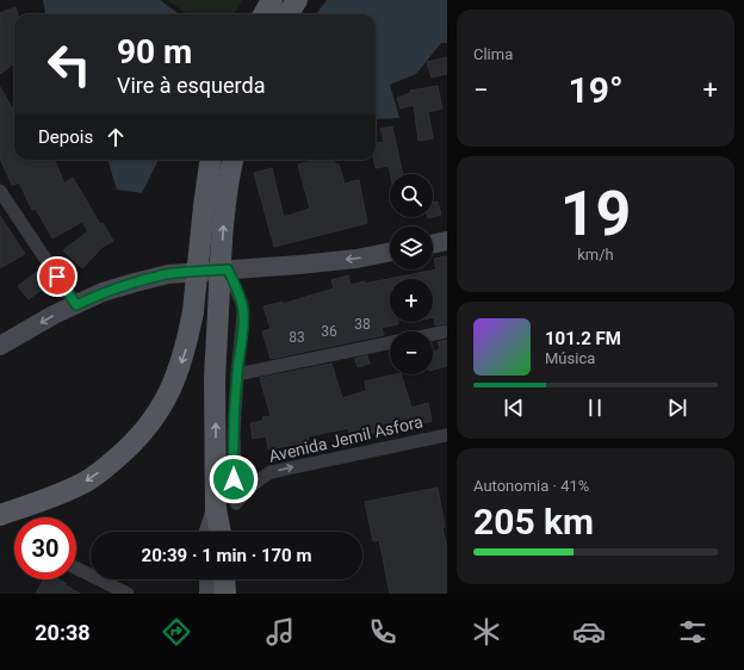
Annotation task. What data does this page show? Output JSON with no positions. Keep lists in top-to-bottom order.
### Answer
{
  "streets": {
    "street": ["Avenida Jemil Asfora"]
  },
  "house_numbers": ["38", "36", "83"],
  "page": {
    "tile": [
      "Clima",
      ["19", "km/h"],
      ["Autonomia · 41%", "205 km"]
    ],
    "turn": ["90 m", "Vire à esquerda"],
    "heat": ["−", "19°", "+"],
    "then": "Depois",
    "map_buttons": ["+", "−"],
    "song": ["101.2 FM", "Música"],
    "limit": "30",
    "trip": "20:39 · 1 min · 170 m",
    "tabs": "20:38"
  }
}
